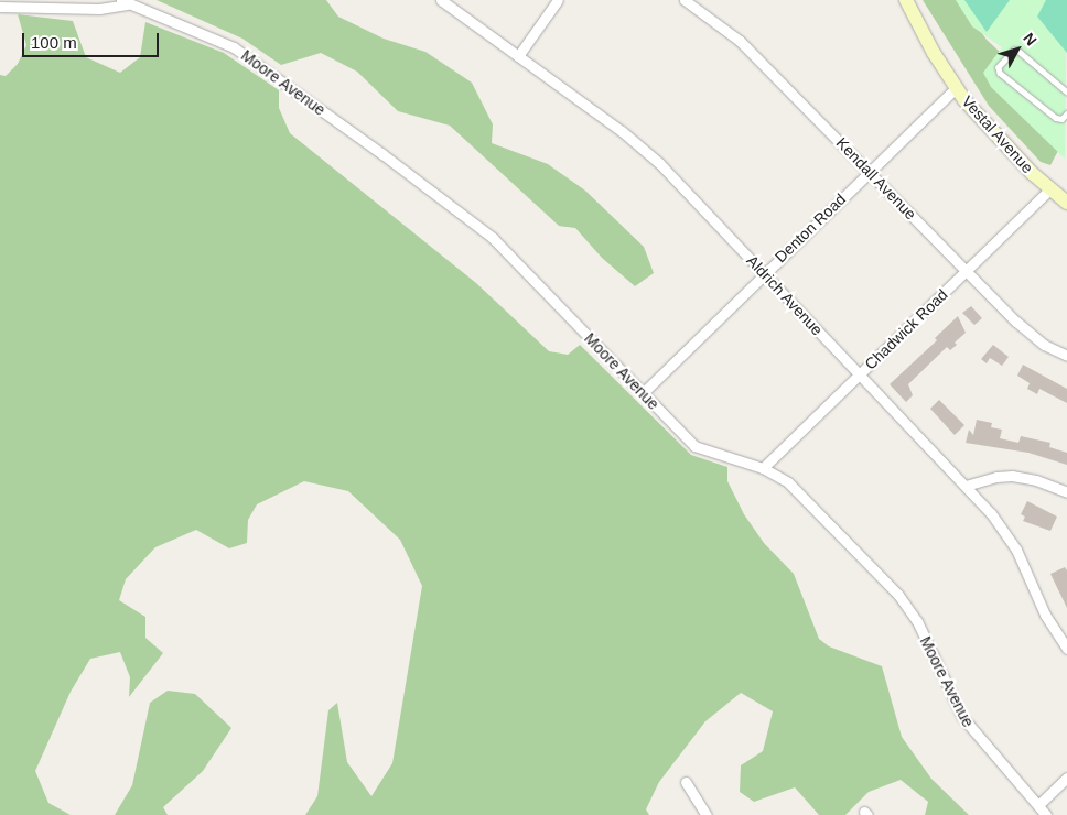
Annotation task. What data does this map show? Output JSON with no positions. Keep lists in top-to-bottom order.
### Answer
{
  "streets": {
    "street": [
      "Moore Avenue",
      "Vestal Avenue",
      "Kendall Avenue",
      "Denton Road",
      "Aldrich Avenue",
      "Chadwick Road"
    ]
  },
  "crossings": [
    ["Moore Avenue", "Denton Road"],
    ["Moore Avenue", "Chadwick Road"],
    ["Vestal Avenue", "Denton Road"],
    ["Vestal Avenue", "Chadwick Road"],
    ["Kendall Avenue", "Denton Road"],
    ["Kendall Avenue", "Chadwick Road"],
    ["Denton Road", "Aldrich Avenue"],
    ["Aldrich Avenue", "Chadwick Road"]
  ],
  "scale_bar": "100 m",
  "north": "top right"
}
